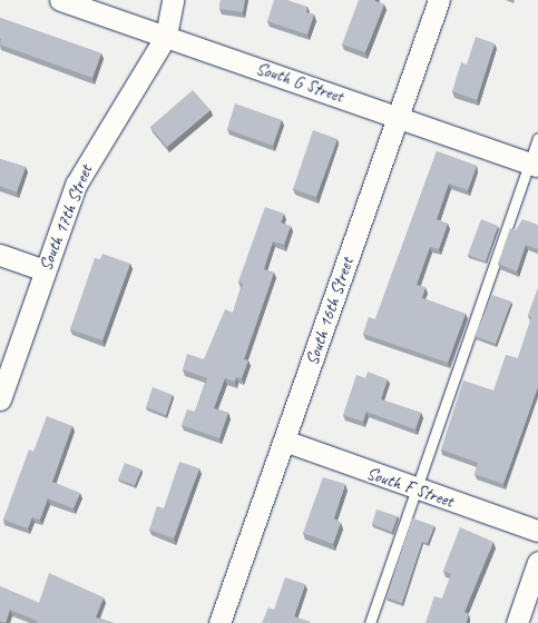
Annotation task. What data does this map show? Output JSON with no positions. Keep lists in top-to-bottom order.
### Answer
{
  "streets": {
    "street": [
      "South G Street",
      "South 17th Street",
      "South 16th Street",
      "South F Street"
    ]
  },
  "crossings": [
    ["South G Street", "South 17th Street"],
    ["South G Street", "South 16th Street"],
    ["South 16th Street", "South F Street"]
  ]
}
